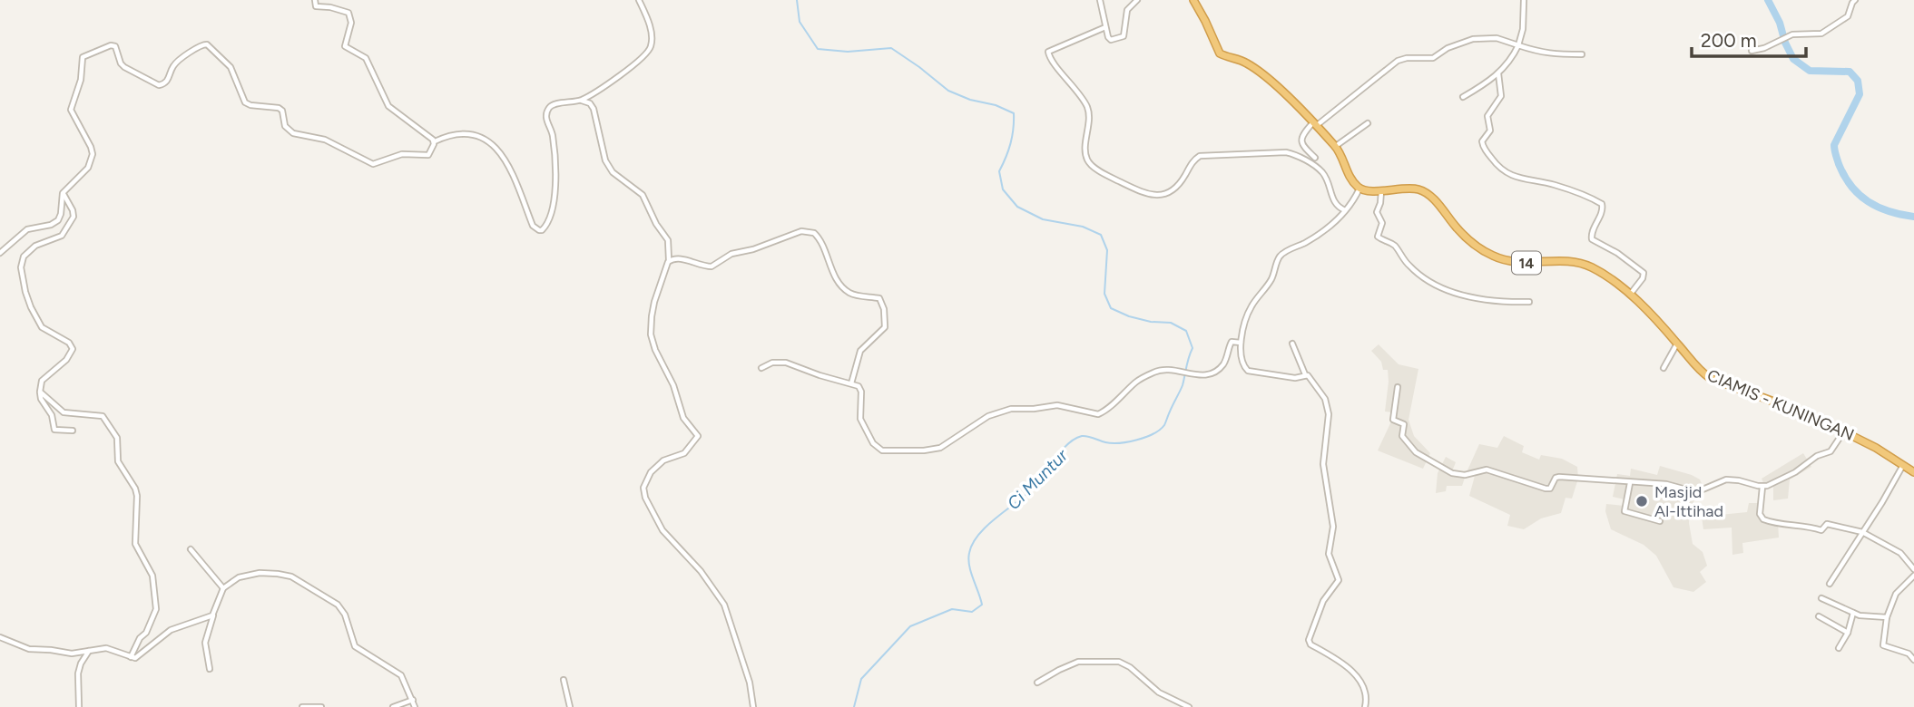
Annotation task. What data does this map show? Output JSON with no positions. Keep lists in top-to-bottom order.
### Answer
{
  "streets": {
    "highway": ["14", "CIAMIS - KUNINGAN"]
  },
  "water": ["Ci Muntur"],
  "places": ["Masjid Al-Ittihad"],
  "scale_bar": "200 m"
}
